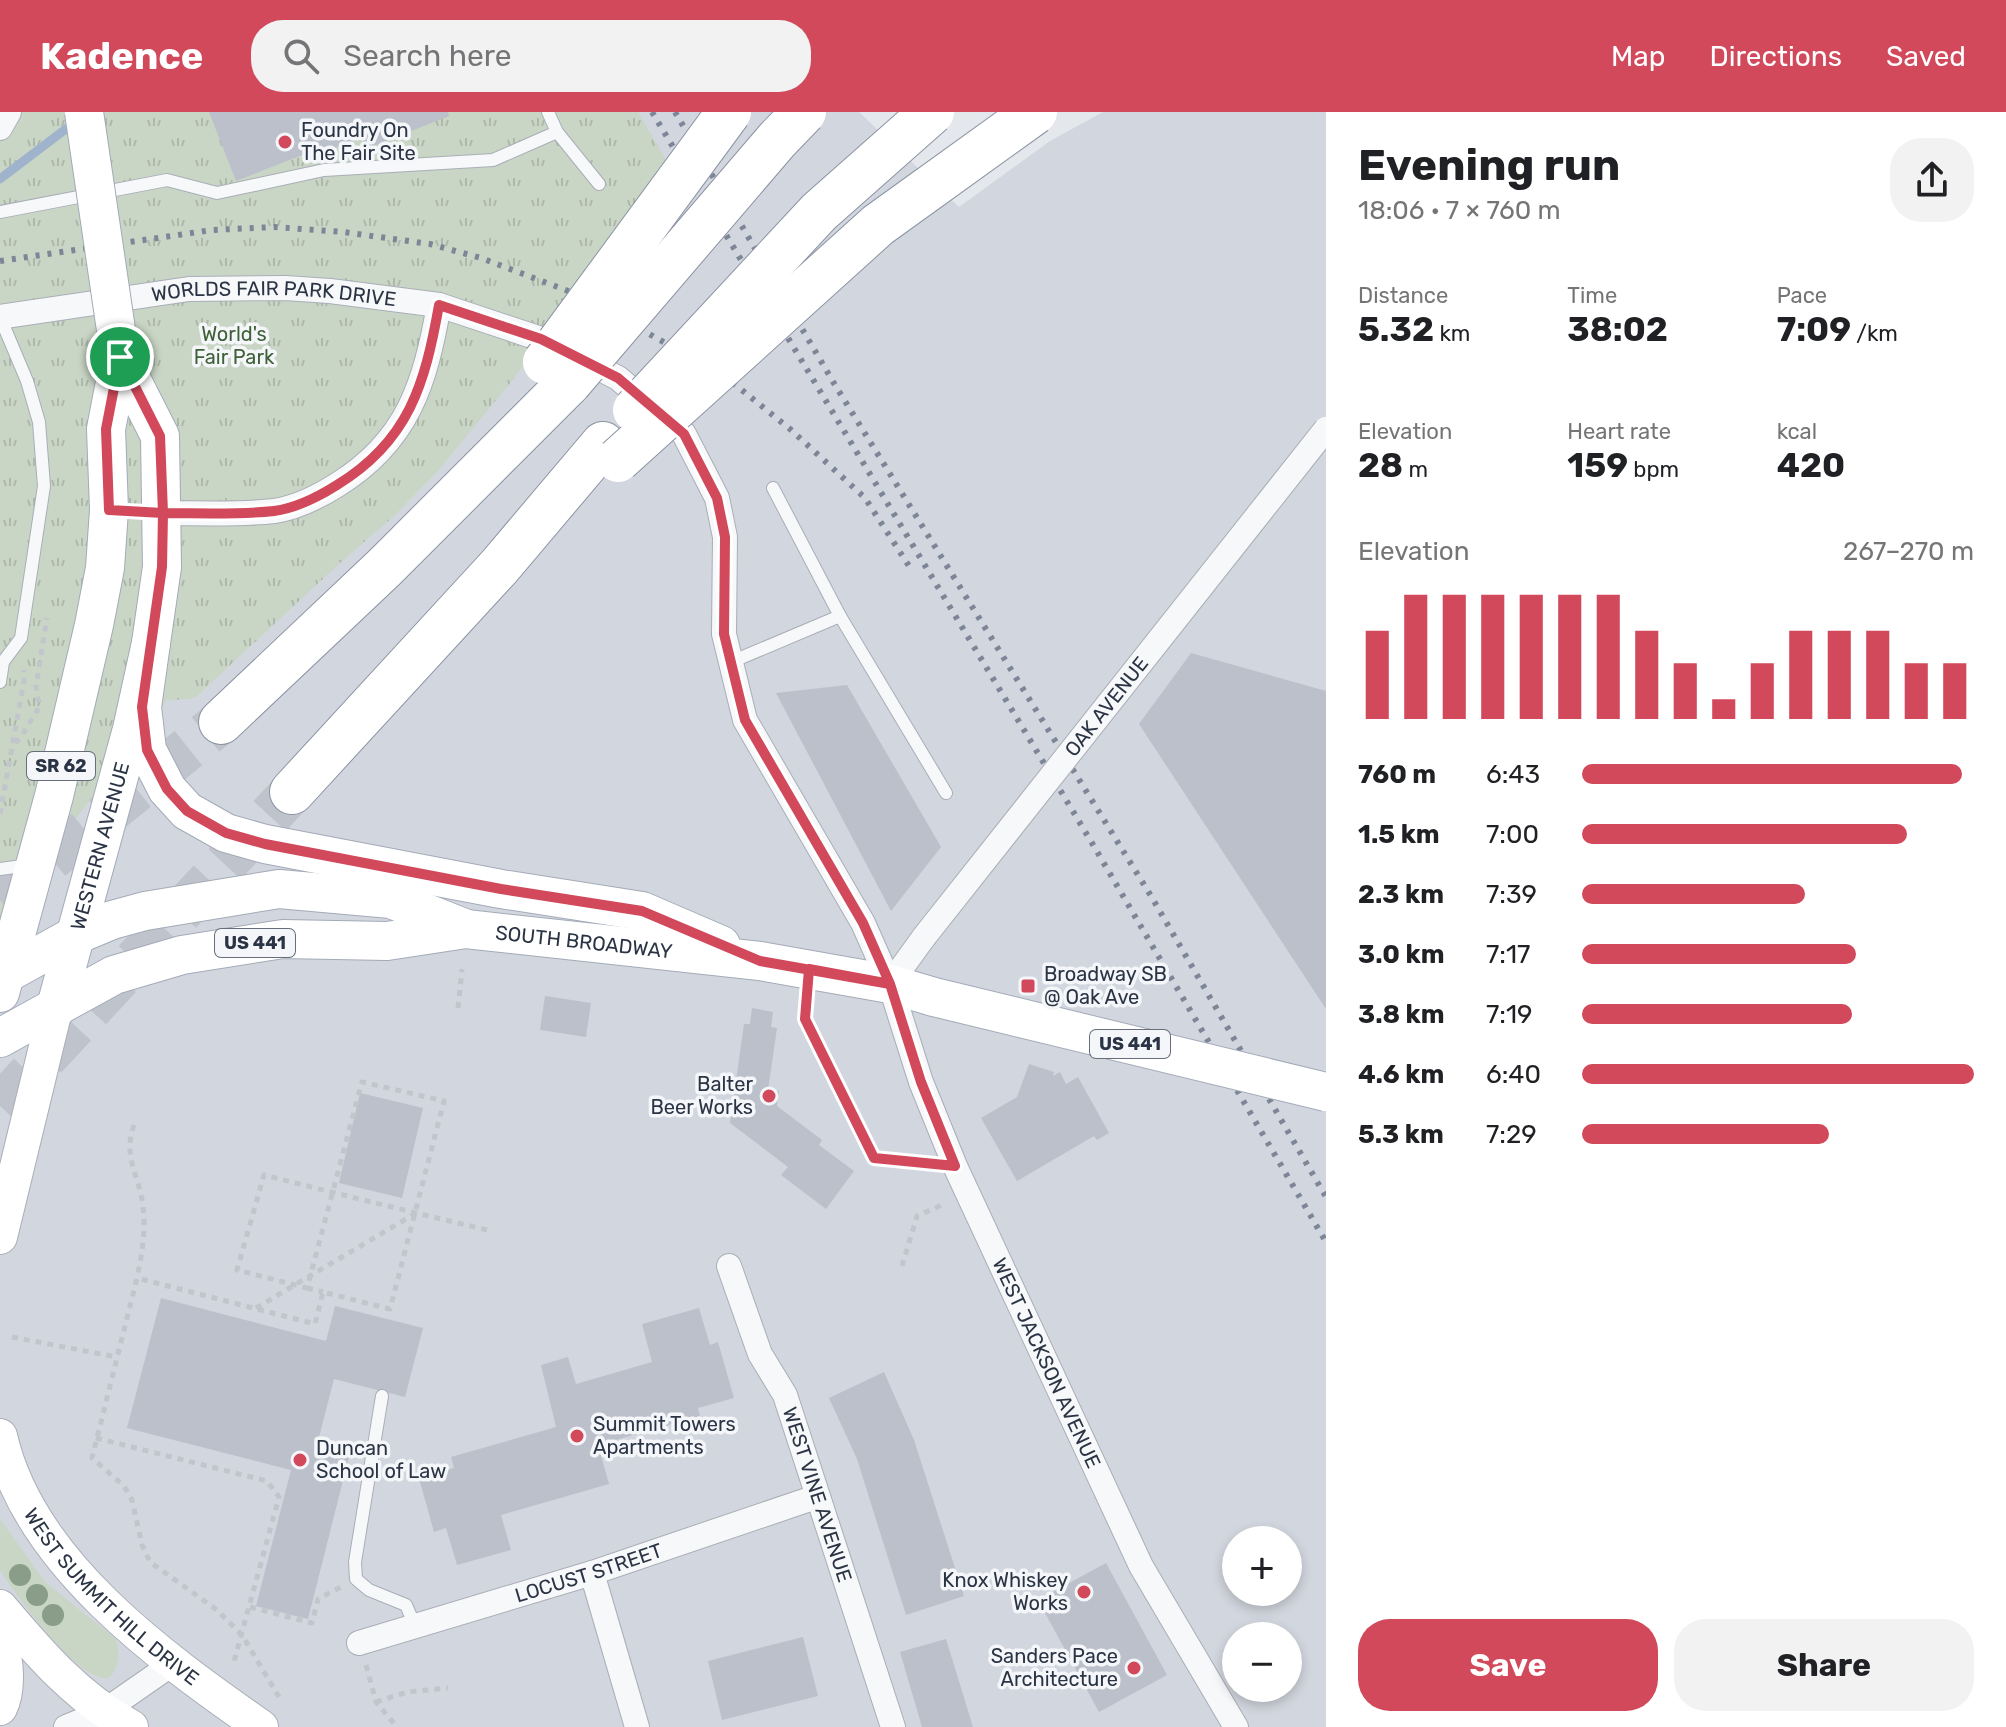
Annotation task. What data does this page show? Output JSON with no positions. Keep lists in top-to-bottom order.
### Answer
{
  "streets": {
    "main road": [
      "SR 62",
      "WESTERN AVENUE",
      "SOUTH BROADWAY",
      "US 441",
      "WEST SUMMIT HILL DRIVE"
    ],
    "street": [
      "WORLDS FAIR PARK DRIVE",
      "OAK AVENUE",
      "WEST JACKSON AVENUE",
      "WEST VINE AVENUE",
      "LOCUST STREET"
    ]
  },
  "crossings": [
    ["WORLDS FAIR PARK DRIVE", "OAK AVENUE"],
    ["WORLDS FAIR PARK DRIVE", "SOUTH BROADWAY"],
    ["WORLDS FAIR PARK DRIVE", "US 441"],
    ["WORLDS FAIR PARK DRIVE", "WEST JACKSON AVENUE"],
    ["OAK AVENUE", "SOUTH BROADWAY"],
    ["OAK AVENUE", "US 441"],
    ["OAK AVENUE", "WEST JACKSON AVENUE"],
    ["WESTERN AVENUE", "SOUTH BROADWAY"],
    ["WESTERN AVENUE", "US 441"],
    ["SOUTH BROADWAY", "US 441"],
    ["SOUTH BROADWAY", "WEST JACKSON AVENUE"],
    ["US 441", "WEST JACKSON AVENUE"],
    ["WEST VINE AVENUE", "LOCUST STREET"]
  ],
  "parks": ["World's Fair Park"],
  "places": {
    "other": [
      "Foundry On The Fair Site",
      "Balter Beer Works",
      "Summit Towers Apartments",
      "Duncan School of Law",
      "Knox Whiskey Works",
      "Sanders Pace Architecture"
    ],
    "transit": ["Broadway SB @ Oak Ave"]
  },
  "page": {
    "header": "Kadence",
    "search": "Search here",
    "nav": ["Map", "Directions", "Saved"],
    "heading": ["Evening run", "18:06 · 7 × 760 m"],
    "stats": [
      ["Distance", "5.32 km"],
      ["Time", "38:02"],
      ["Pace", "7:09 /km"],
      ["Elevation", "28 m"],
      ["Heart rate", "159 bpm"],
      ["kcal", "420"]
    ],
    "chart": ["Elevation", "267–270 m"],
    "list": [
      {
        "name": "760 m",
        "note": "6:43"
      },
      {
        "name": "1.5 km",
        "note": "7:00"
      },
      {
        "name": "2.3 km",
        "note": "7:39"
      },
      {
        "name": "3.0 km",
        "note": "7:17"
      },
      {
        "name": "3.8 km",
        "note": "7:19"
      },
      {
        "name": "4.6 km",
        "note": "6:40"
      },
      {
        "name": "5.3 km",
        "note": "7:29"
      }
    ],
    "map_buttons": ["+", "−"],
    "buttons": ["Save", "Share"]
  }
}
